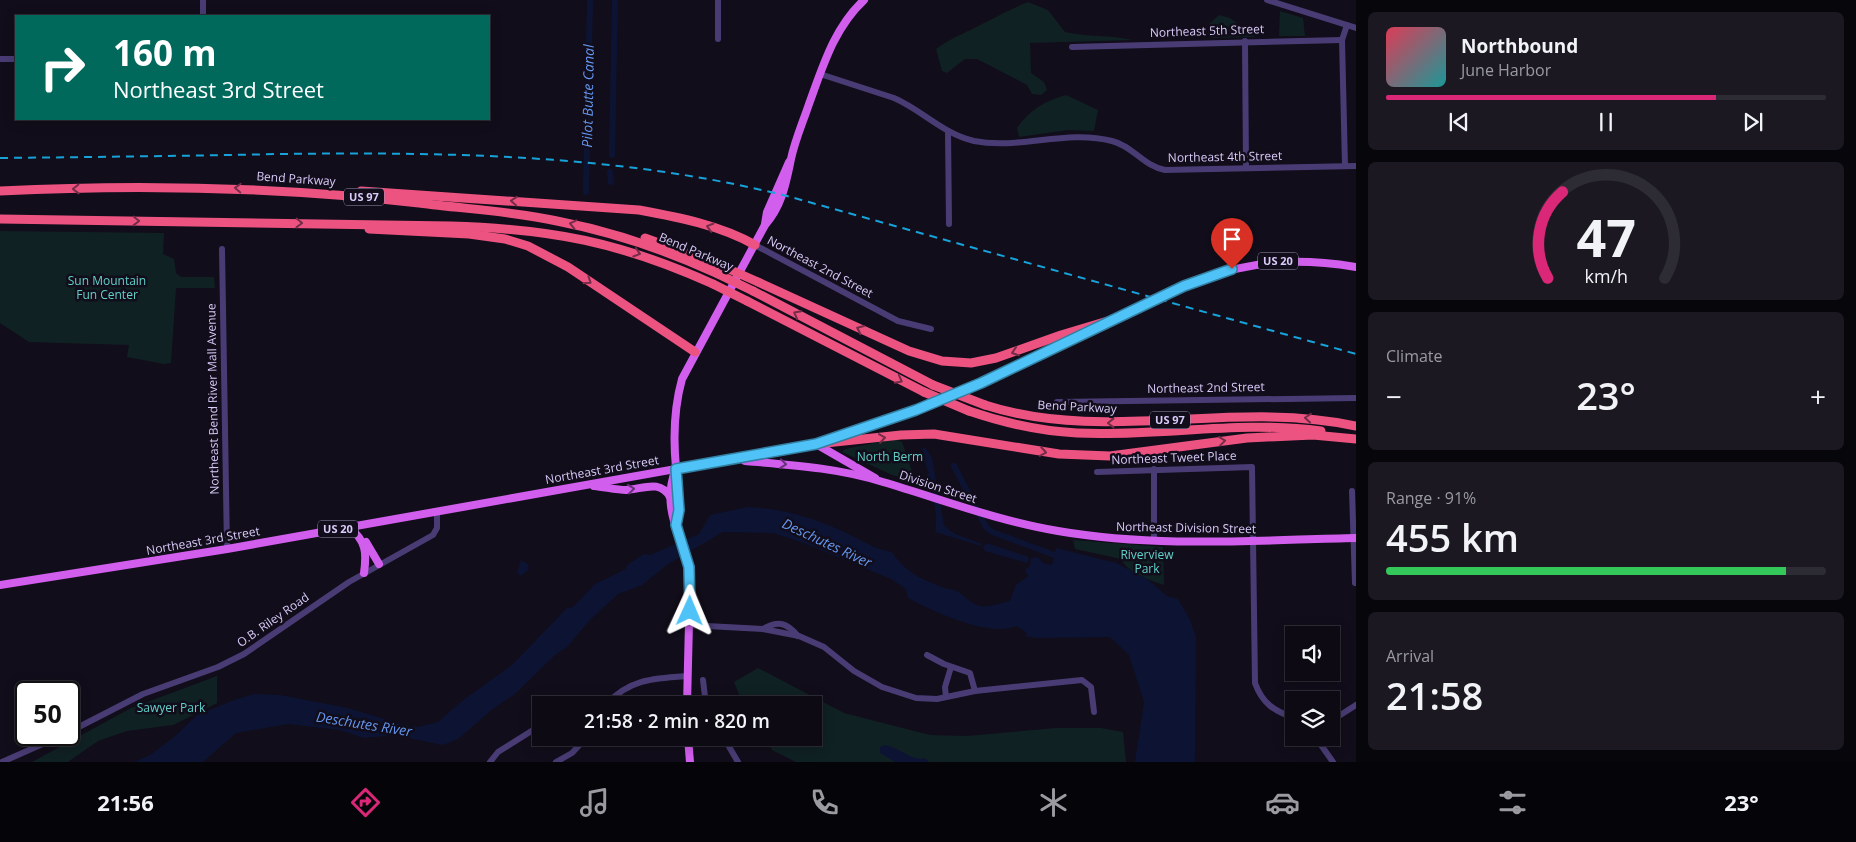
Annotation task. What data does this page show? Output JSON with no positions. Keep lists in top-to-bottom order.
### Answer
{
  "streets": {
    "highway": ["Bend Parkway", "US 97"],
    "main road": [
      "US 20",
      "Northeast 3rd Street",
      "Division Street",
      "Northeast Division Street"
    ],
    "street": [
      "Northeast 5th Street",
      "Northeast 4th Street",
      "Northeast 2nd Street",
      "Northeast Bend River Mall Avenue",
      "Northeast Tweet Place",
      "O.B. Riley Road"
    ]
  },
  "crossings": [
    ["Northeast Bend River Mall Avenue", "Northeast 3rd Street"],
    ["Northeast Tweet Place", "Northeast Division Street"],
    ["Northeast 3rd Street", "Division Street"],
    ["Northeast 3rd Street", "O.B. Riley Road"],
    ["Division Street", "Northeast Division Street"]
  ],
  "water": ["Pilot Butte Canal", "Deschutes River"],
  "parks": [
    "Sun Mountain Fun Center",
    "North Berm",
    "Riverview Park",
    "Sawyer Park"
  ],
  "page": {
    "turn": ["160 m", "Northeast 3rd Street"],
    "song": ["Northbound", "June Harbor"],
    "tile": [
      "Climate",
      ["Range · 91%", "455 km"],
      ["Arrival", "21:58"]
    ],
    "heat": ["−", "23°", "+"],
    "limit": "50",
    "trip": "21:58 · 2 min · 820 m",
    "tabs": ["21:56", "23°"],
    "gauge": ["47", "km/h"]
  }
}
